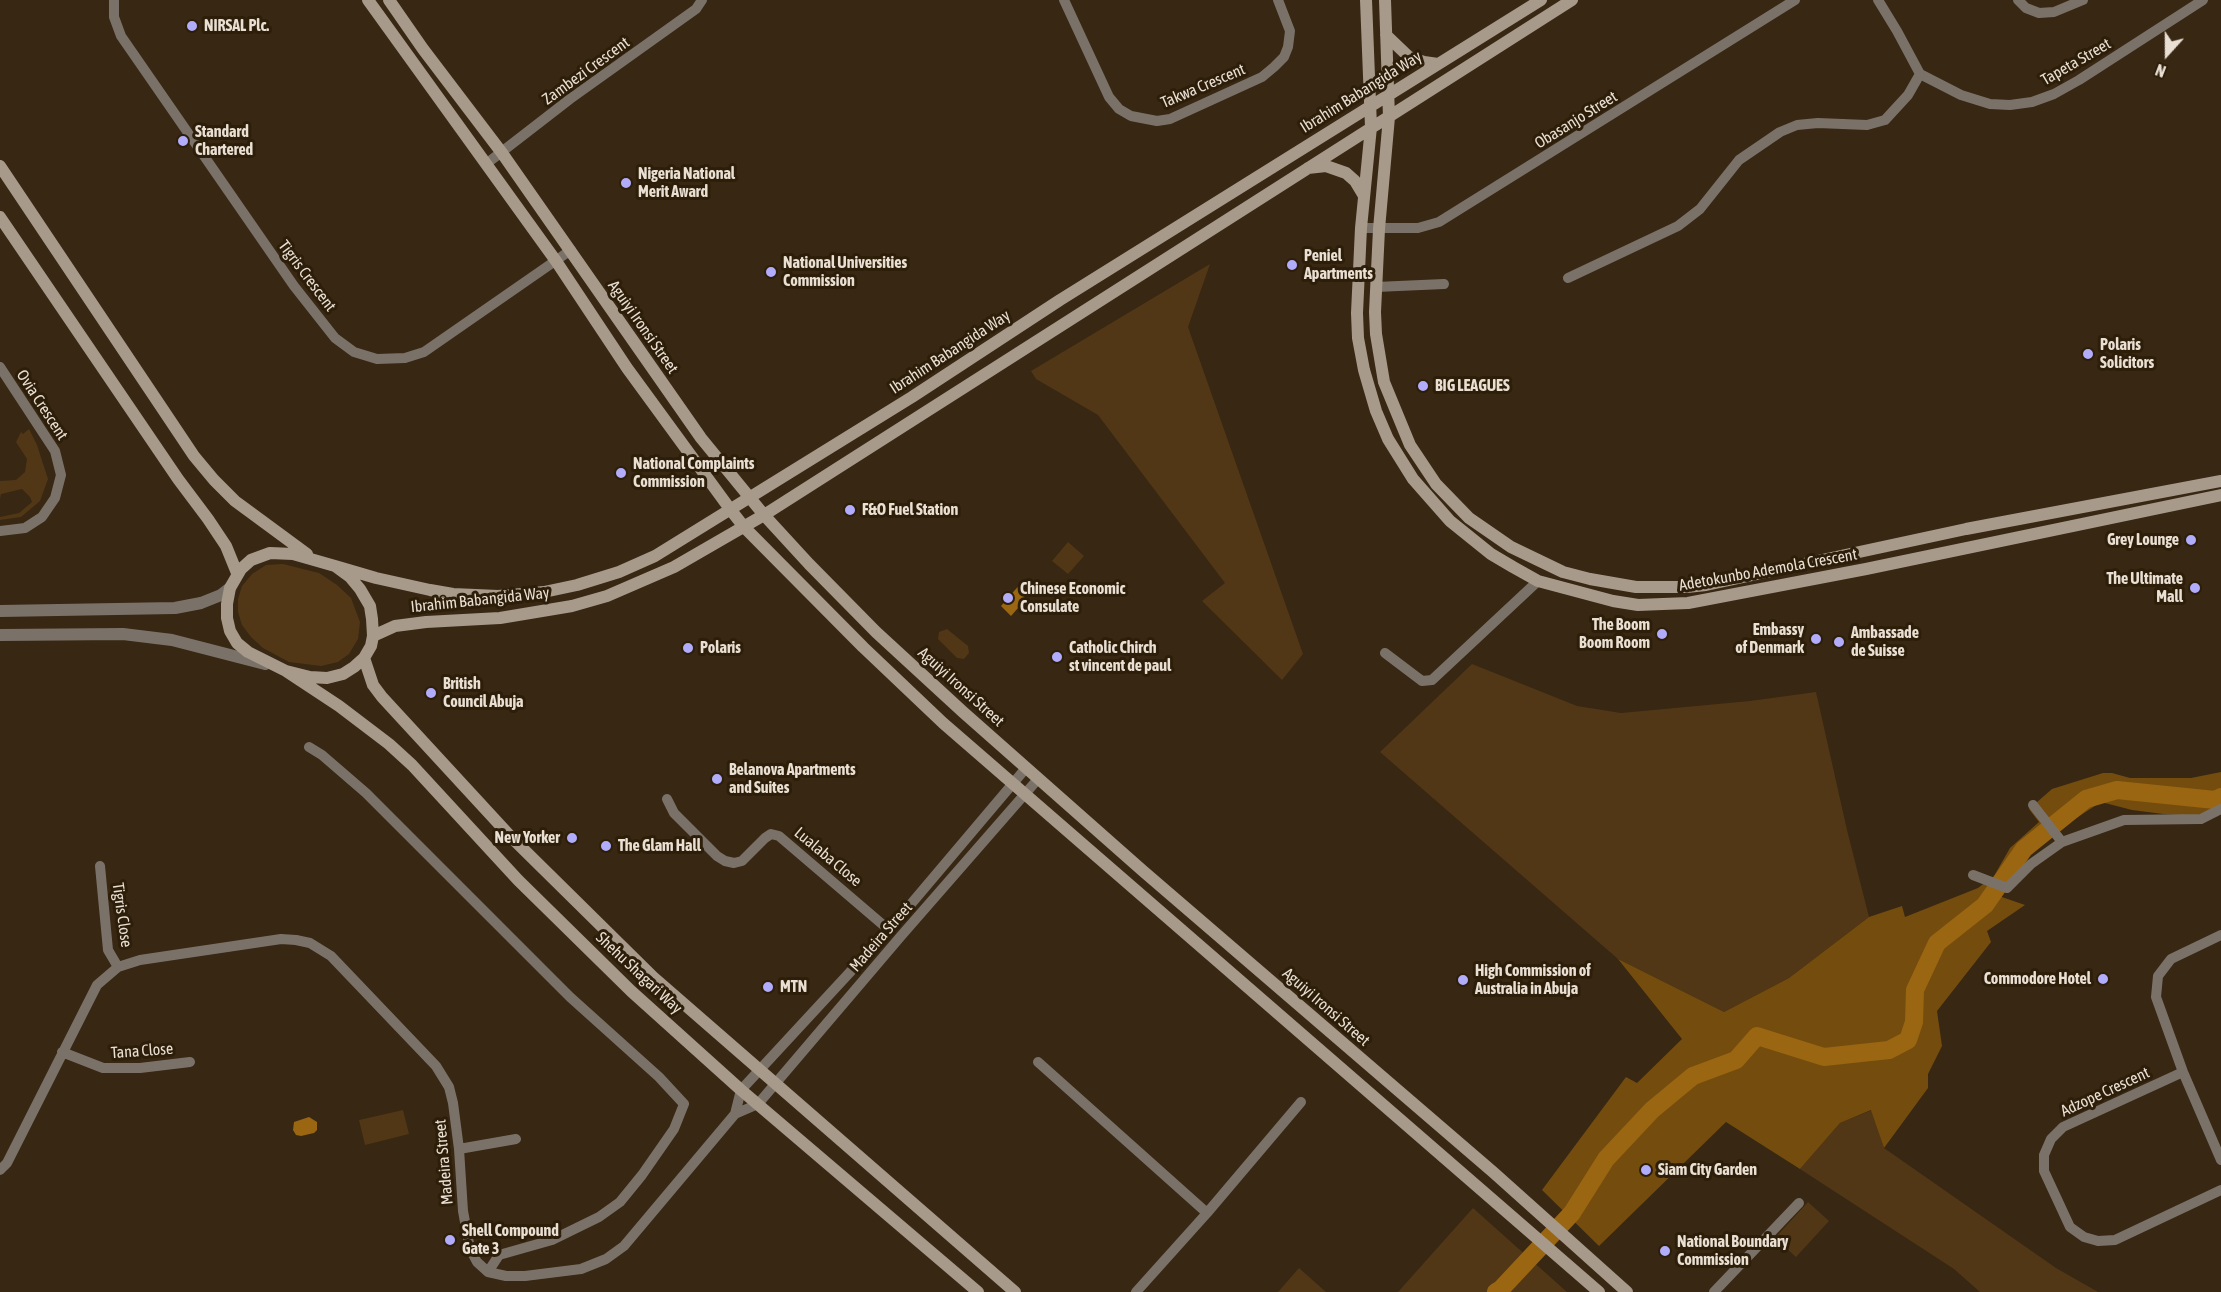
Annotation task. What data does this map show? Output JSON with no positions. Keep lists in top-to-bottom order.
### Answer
{
  "streets": {
    "main road": [
      "Ibrahim Babangida Way",
      "Aguiyi Ironsi Street",
      "Adetokunbo Ademola Crescent",
      "Shehu Shagari Way"
    ],
    "street": [
      "Tapeta Street",
      "Zambezi Crescent",
      "Takwa Crescent",
      "Obasanjo Street",
      "Tigris Crescent",
      "Ovia Crescent",
      "Lualaba Close",
      "Tigris Close",
      "Madeira Street",
      "Tana Close",
      "Adzope Crescent"
    ]
  },
  "crossings": [
    ["Zambezi Crescent", "Aguiyi Ironsi Street"],
    ["Ibrahim Babangida Way", "Aguiyi Ironsi Street"],
    ["Ibrahim Babangida Way", "Adetokunbo Ademola Crescent"],
    ["Ibrahim Babangida Way", "Shehu Shagari Way"],
    ["Obasanjo Street", "Adetokunbo Ademola Crescent"],
    ["Tigris Crescent", "Aguiyi Ironsi Street"],
    ["Aguiyi Ironsi Street", "Madeira Street"],
    ["Tigris Close", "Madeira Street"],
    ["Madeira Street", "Shehu Shagari Way"],
    ["Madeira Street", "Tana Close"]
  ],
  "places": [
    "NIRSAL Plc.",
    "Standard Chartered",
    "Nigeria National Merit Award",
    "Peniel Apartments",
    "National Universities Commission",
    "Polaris Solicitors",
    "BIG LEAGUES",
    "National Complaints Commission",
    "F&O Fuel Station",
    "Grey Lounge",
    "The Ultimate Mall",
    "Chinese Economic Consulate",
    "The Boom Boom Room",
    "Embassy of Denmark",
    "Ambassade de Suisse",
    "Polaris",
    "Catholic Chirch st vincent de paul",
    "British Council Abuja",
    "Belanova Apartments and Suites",
    "New Yorker",
    "The Glam Hall",
    "Commodore Hotel",
    "High Commission of Australia in Abuja",
    "MTN",
    "Siam City Garden",
    "Shell Compound Gate 3",
    "National Boundary Commission"
  ],
  "north": "bottom"
}
